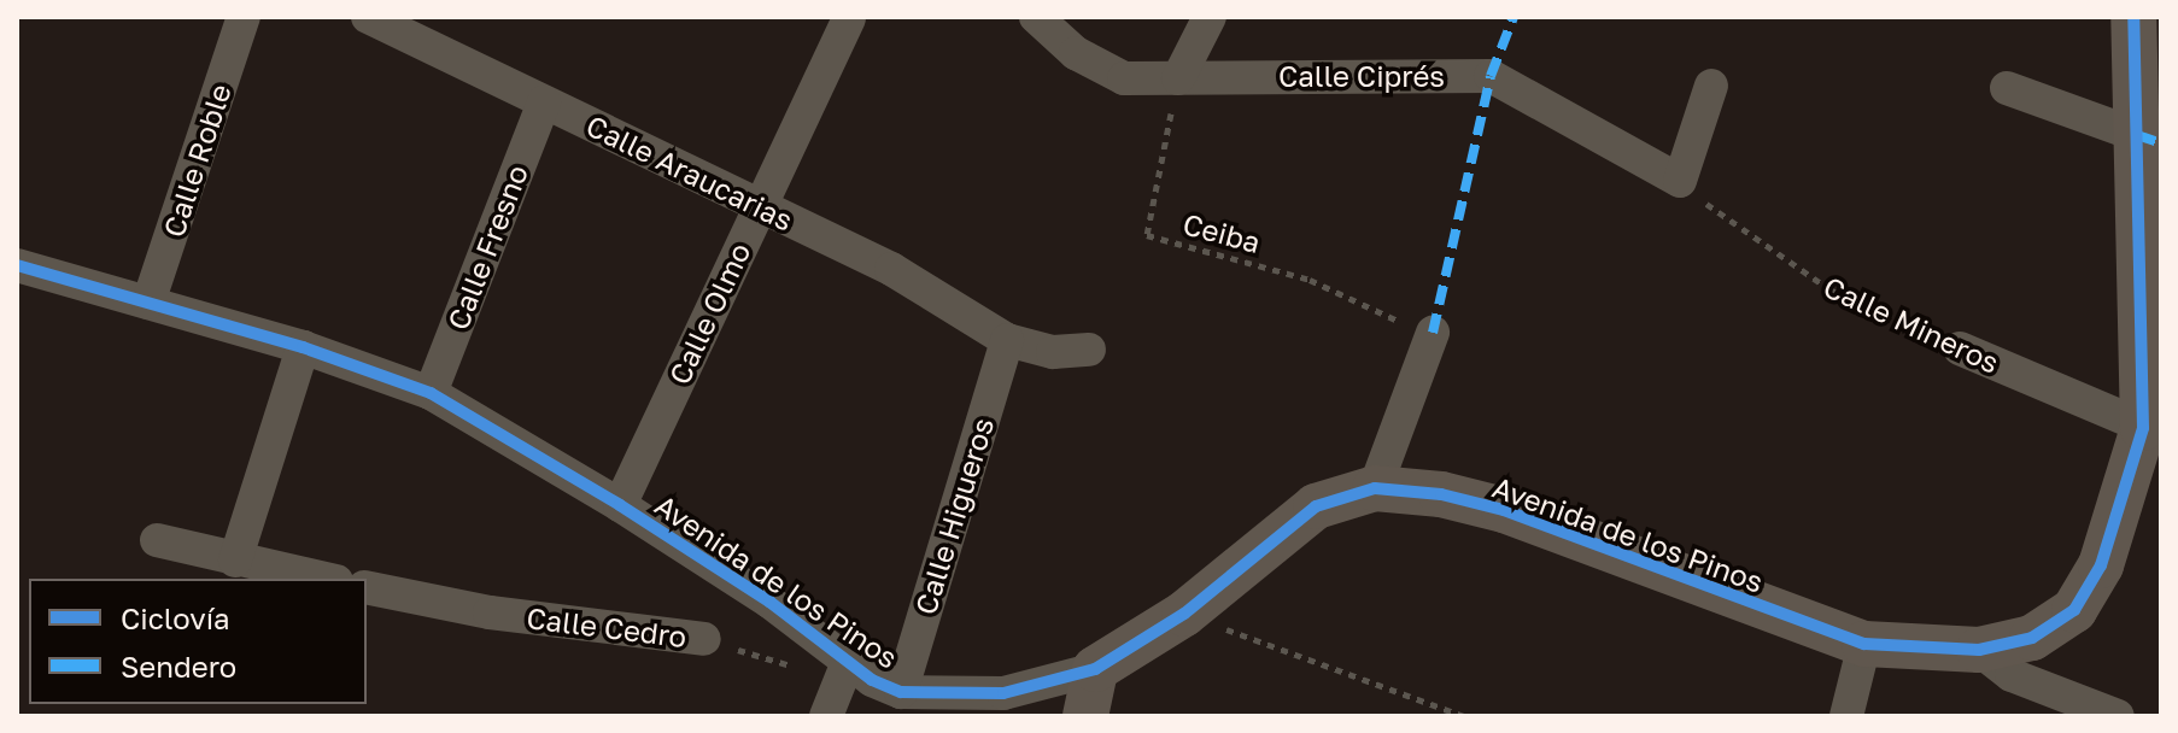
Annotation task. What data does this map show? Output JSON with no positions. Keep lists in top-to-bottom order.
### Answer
{
  "streets": {
    "street": [
      "Calle Ciprés",
      "Calle Roble",
      "Calle Araucarias",
      "Calle Fresno",
      "Calle Olmo",
      "Calle Mineros",
      "Calle Higueros",
      "Avenida de los Pinos",
      "Calle Cedro"
    ],
    "path": ["Ceiba"]
  },
  "crossings": [
    ["Calle Ciprés", "Ceiba"],
    ["Calle Ciprés", "Calle Mineros"],
    ["Calle Roble", "Avenida de los Pinos"],
    ["Calle Araucarias", "Calle Fresno"],
    ["Calle Araucarias", "Calle Olmo"],
    ["Calle Araucarias", "Calle Higueros"],
    ["Calle Fresno", "Avenida de los Pinos"],
    ["Calle Olmo", "Avenida de los Pinos"],
    ["Calle Mineros", "Avenida de los Pinos"],
    ["Calle Higueros", "Avenida de los Pinos"],
    ["Avenida de los Pinos", "Calle Cedro"]
  ],
  "legend": ["Ciclovía", "Sendero"]
}
